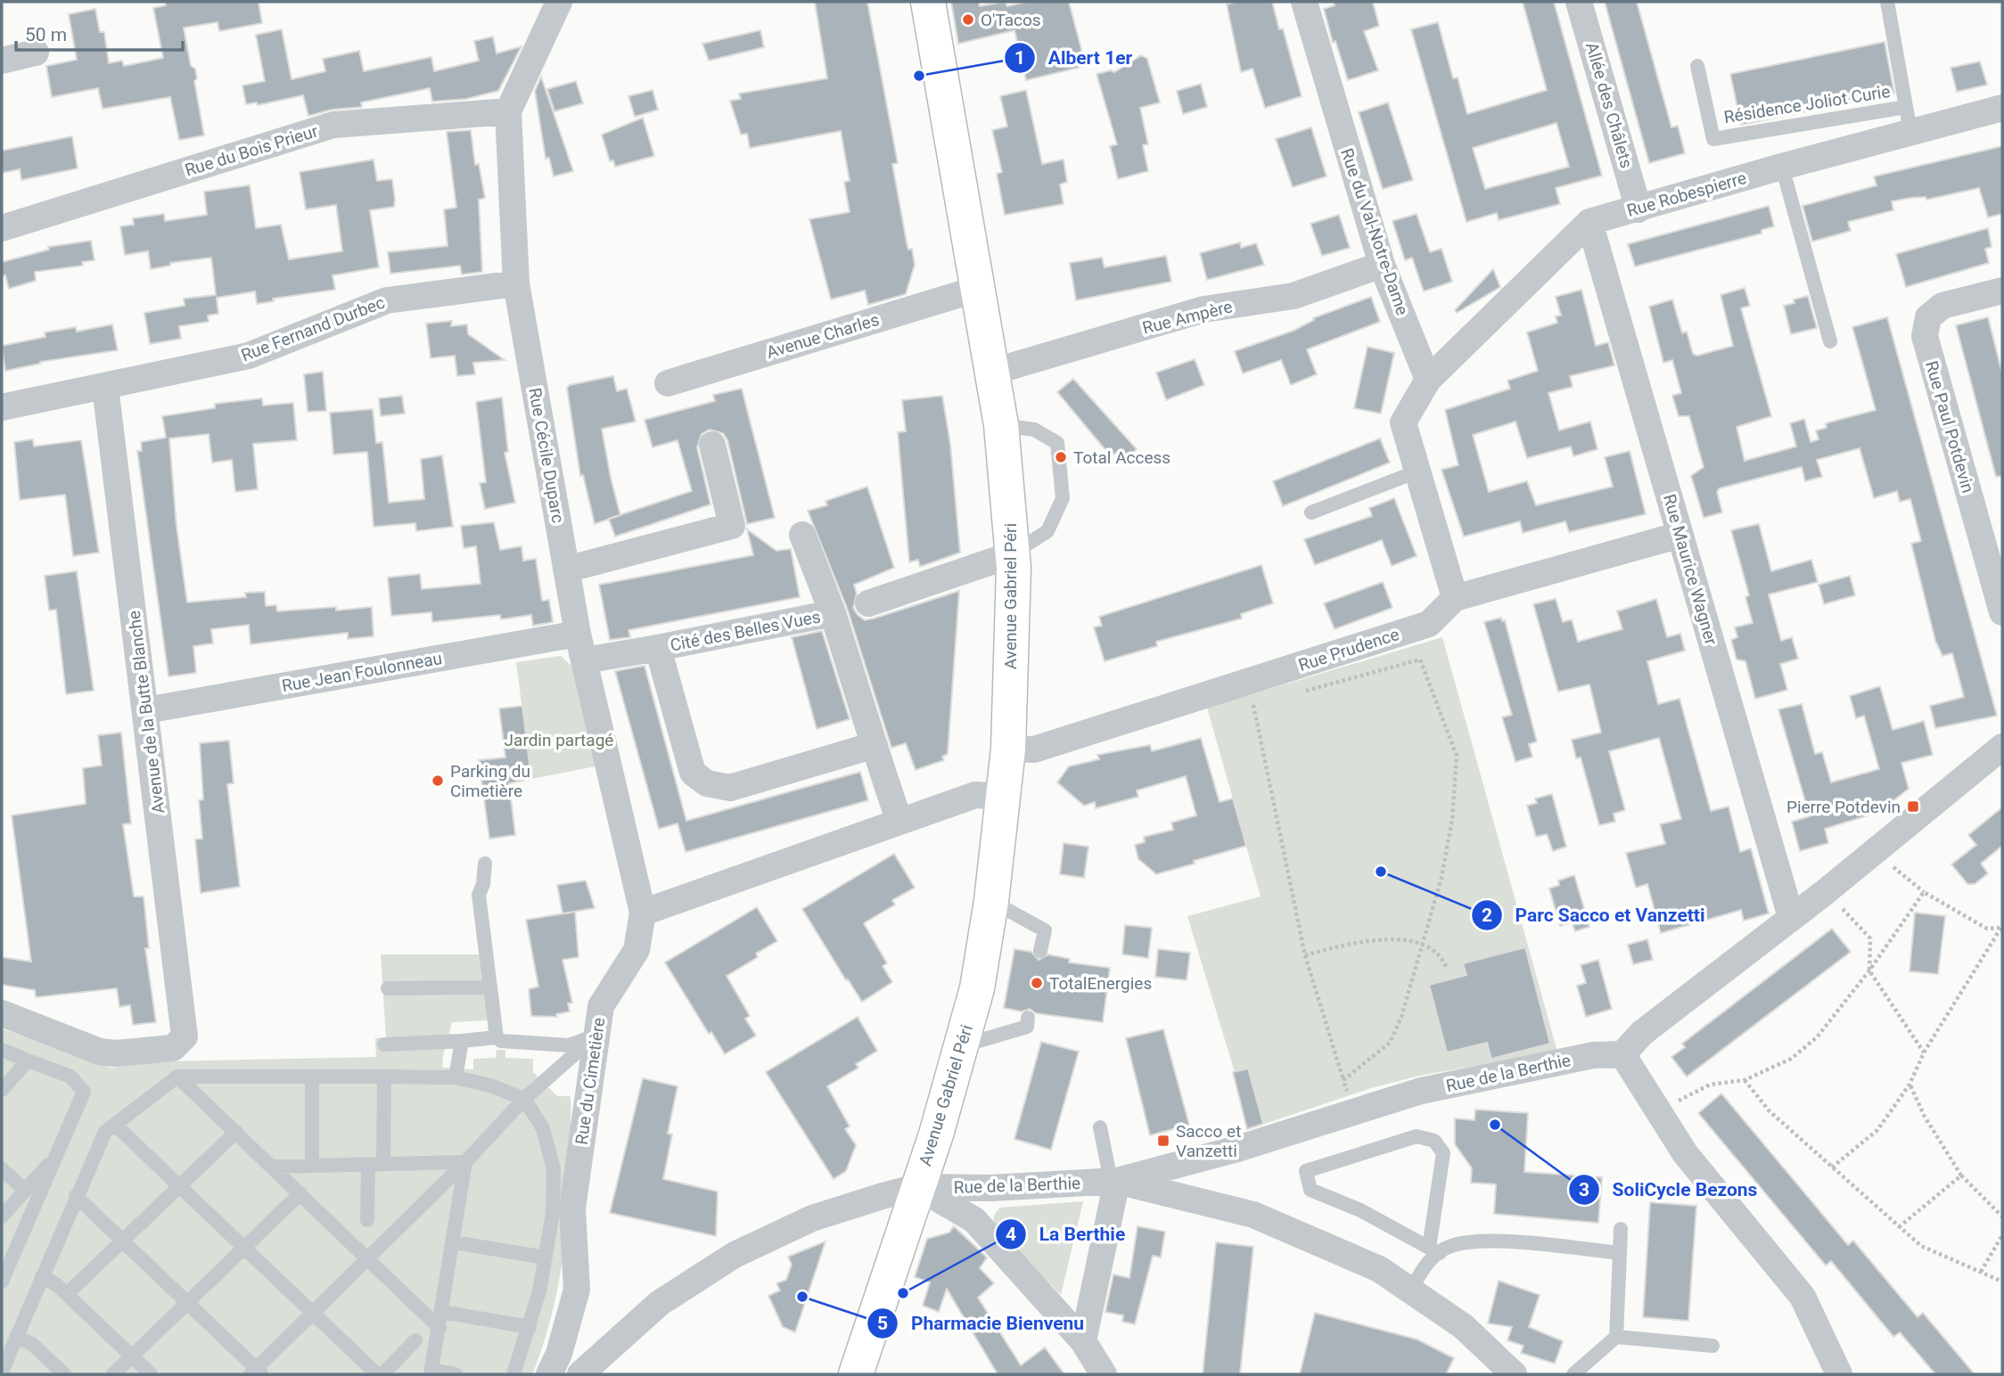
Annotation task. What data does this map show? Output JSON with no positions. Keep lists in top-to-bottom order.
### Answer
{
  "streets": {
    "main road": ["Avenue Gabriel Péri"],
    "street": [
      "Allée des Châlets",
      "Rue du Bois Prieur",
      "Rue Robespierre",
      "Rue du Val-Notre-Dame",
      "Rue Ampère",
      "Rue Fernand Durbec",
      "Avenue Charles",
      "Rue Paul Potdevin",
      "Rue Cécile Duparc",
      "Rue Maurice Wagner",
      "Cité des Belles Vues",
      "Rue Prudence",
      "Rue Jean Foulonneau",
      "Avenue de la Butte Blanche",
      "Rue de la Berthie",
      "Rue du Cimetière"
    ],
    "lane": ["Résidence Joliot Curie"]
  },
  "crossings": [
    ["Résidence Joliot Curie", "Rue Robespierre"],
    ["Allée des Châlets", "Rue Robespierre"],
    ["Rue du Bois Prieur", "Rue Cécile Duparc"],
    ["Rue Robespierre", "Rue Maurice Wagner"],
    ["Rue du Val-Notre-Dame", "Rue Ampère"],
    ["Rue Ampère", "Avenue Gabriel Péri"],
    ["Rue Fernand Durbec", "Rue Cécile Duparc"],
    ["Rue Fernand Durbec", "Avenue de la Butte Blanche"],
    ["Avenue Charles", "Avenue Gabriel Péri"],
    ["Rue Cécile Duparc", "Cité des Belles Vues"],
    ["Rue Cécile Duparc", "Rue Jean Foulonneau"],
    ["Rue Cécile Duparc", "Rue du Cimetière"],
    ["Avenue Gabriel Péri", "Rue Prudence"],
    ["Avenue Gabriel Péri", "Rue de la Berthie"],
    ["Rue Jean Foulonneau", "Avenue de la Butte Blanche"]
  ],
  "parks": ["Jardin partagé"],
  "places": {
    "other": [
      "O'Tacos",
      "Albert 1er",
      "Total Access",
      "Parking du Cimetière",
      "Parc Sacco et Vanzetti",
      "TotalEnergies",
      "SoliCycle Bezons",
      "La Berthie",
      "Pharmacie Bienvenu"
    ],
    "transit": ["Pierre Potdevin", "Sacco et Vanzetti"]
  },
  "scale_bar": "50 m"
}
